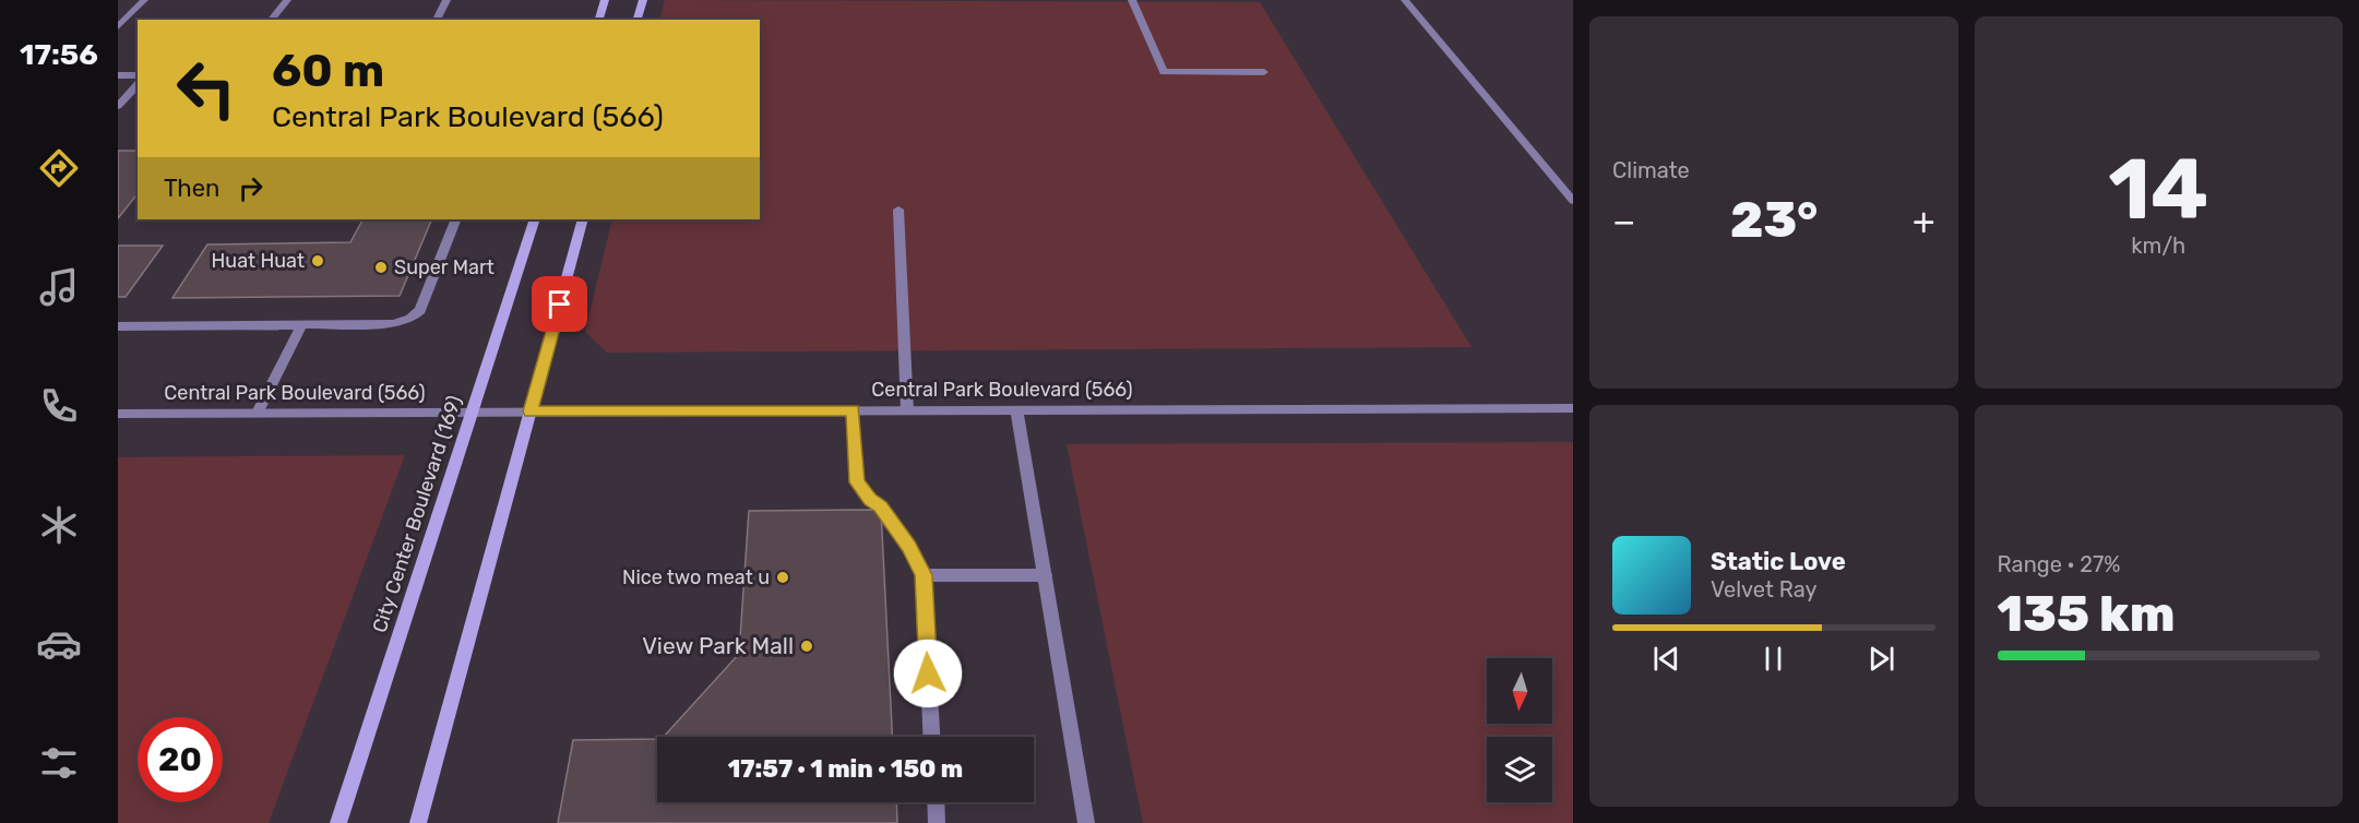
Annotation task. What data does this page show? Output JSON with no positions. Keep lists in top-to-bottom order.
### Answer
{
  "streets": {
    "main road": ["City Center Boulevard (169)"],
    "street": ["Central Park Boulevard (566)"]
  },
  "crossings": [
    ["Central Park Boulevard (566)", "City Center Boulevard (169)"]
  ],
  "places": [
    "Huat Huat",
    "Super Mart",
    "Nice two meat u",
    "View Park Mall"
  ],
  "north": "bottom",
  "page": {
    "tabs": "17:56",
    "tile": [
      "Climate",
      ["14", "km/h"],
      ["Range · 27%", "135 km"]
    ],
    "turn": ["60 m", "Central Park Boulevard (566)"],
    "then": "Then",
    "heat": ["−", "23°", "+"],
    "song": ["Static Love", "Velvet Ray"],
    "limit": "20",
    "trip": "17:57 · 1 min · 150 m"
  }
}
